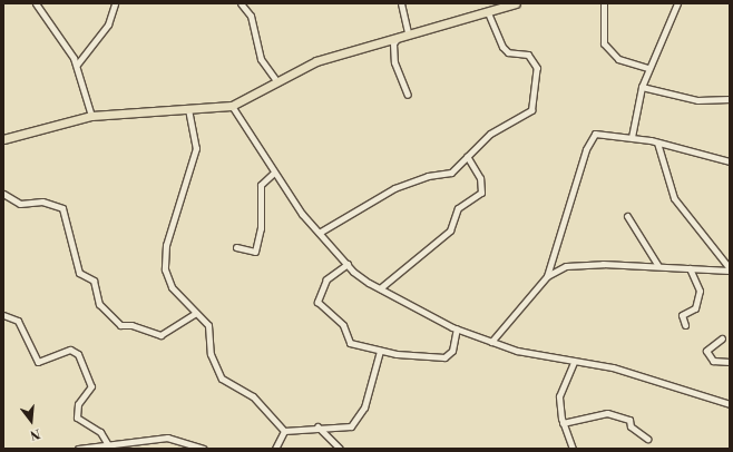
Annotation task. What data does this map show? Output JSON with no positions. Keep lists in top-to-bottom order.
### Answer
{
  "north": "bottom"
}
